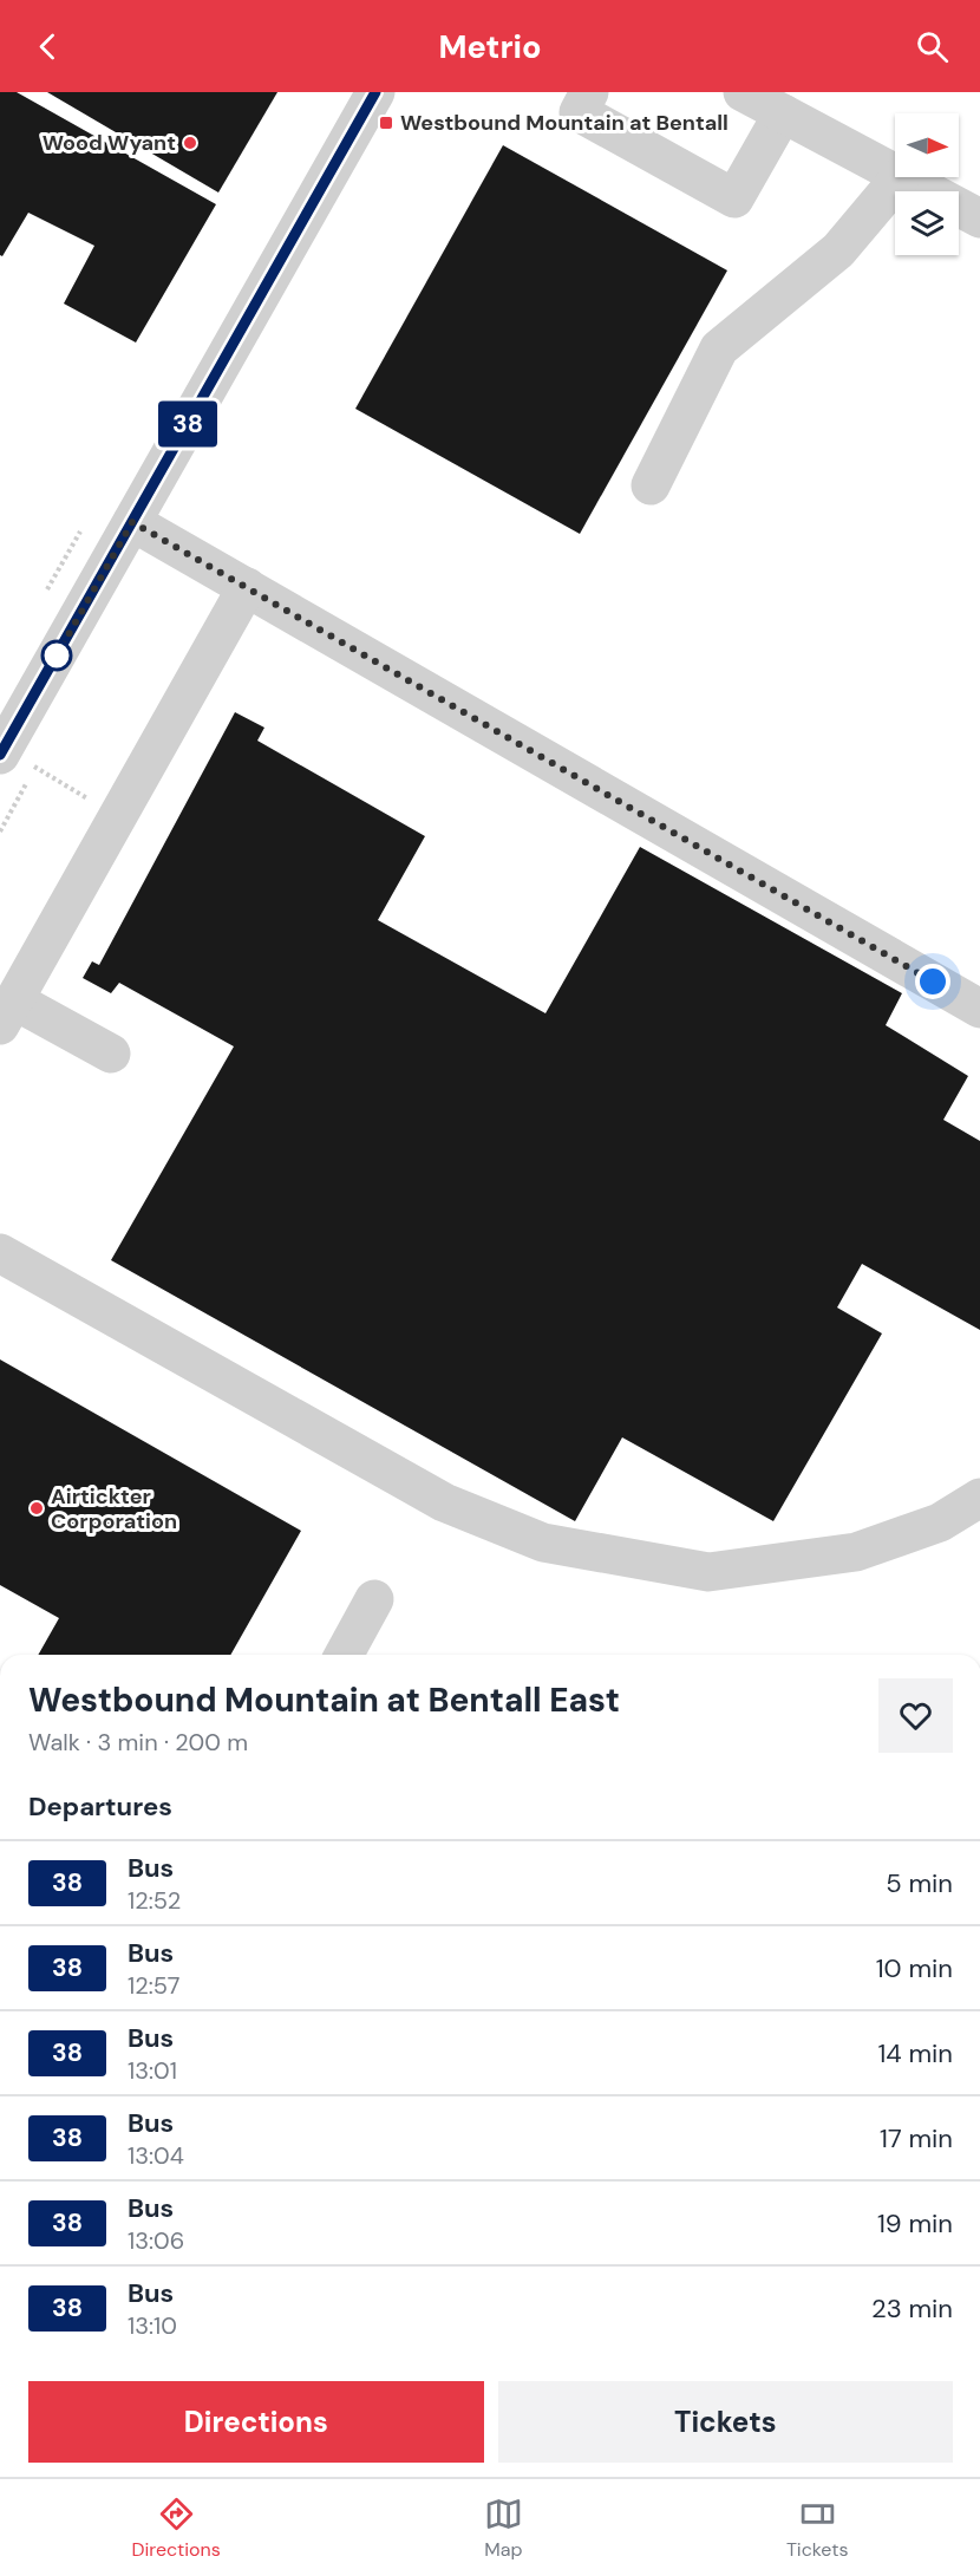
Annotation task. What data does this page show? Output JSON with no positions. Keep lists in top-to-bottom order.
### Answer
{
  "places": {
    "transit": ["Westbound Mountain at Bentall"],
    "other": ["Wood Wyant", "Airtickter Corporation"]
  },
  "lines": ["bus line 38"],
  "north": "right",
  "page": {
    "header": "Metrio",
    "on_map": "38",
    "heading": [
      ["Westbound Mountain at Bentall East", "Walk · 3 min · 200 m"],
      "Departures"
    ],
    "list": [
      {
        "mark": "38",
        "name": "Bus",
        "note": "12:52",
        "value": "5 min"
      },
      {
        "mark": "38",
        "name": "Bus",
        "note": "12:57",
        "value": "10 min"
      },
      {
        "mark": "38",
        "name": "Bus",
        "note": "13:01",
        "value": "14 min"
      },
      {
        "mark": "38",
        "name": "Bus",
        "note": "13:04",
        "value": "17 min"
      },
      {
        "mark": "38",
        "name": "Bus",
        "note": "13:06",
        "value": "19 min"
      },
      {
        "mark": "38",
        "name": "Bus",
        "note": "13:10",
        "value": "23 min"
      }
    ],
    "buttons": ["Directions", "Tickets"],
    "tabs": ["Directions", "Map", "Tickets"]
  }
}
